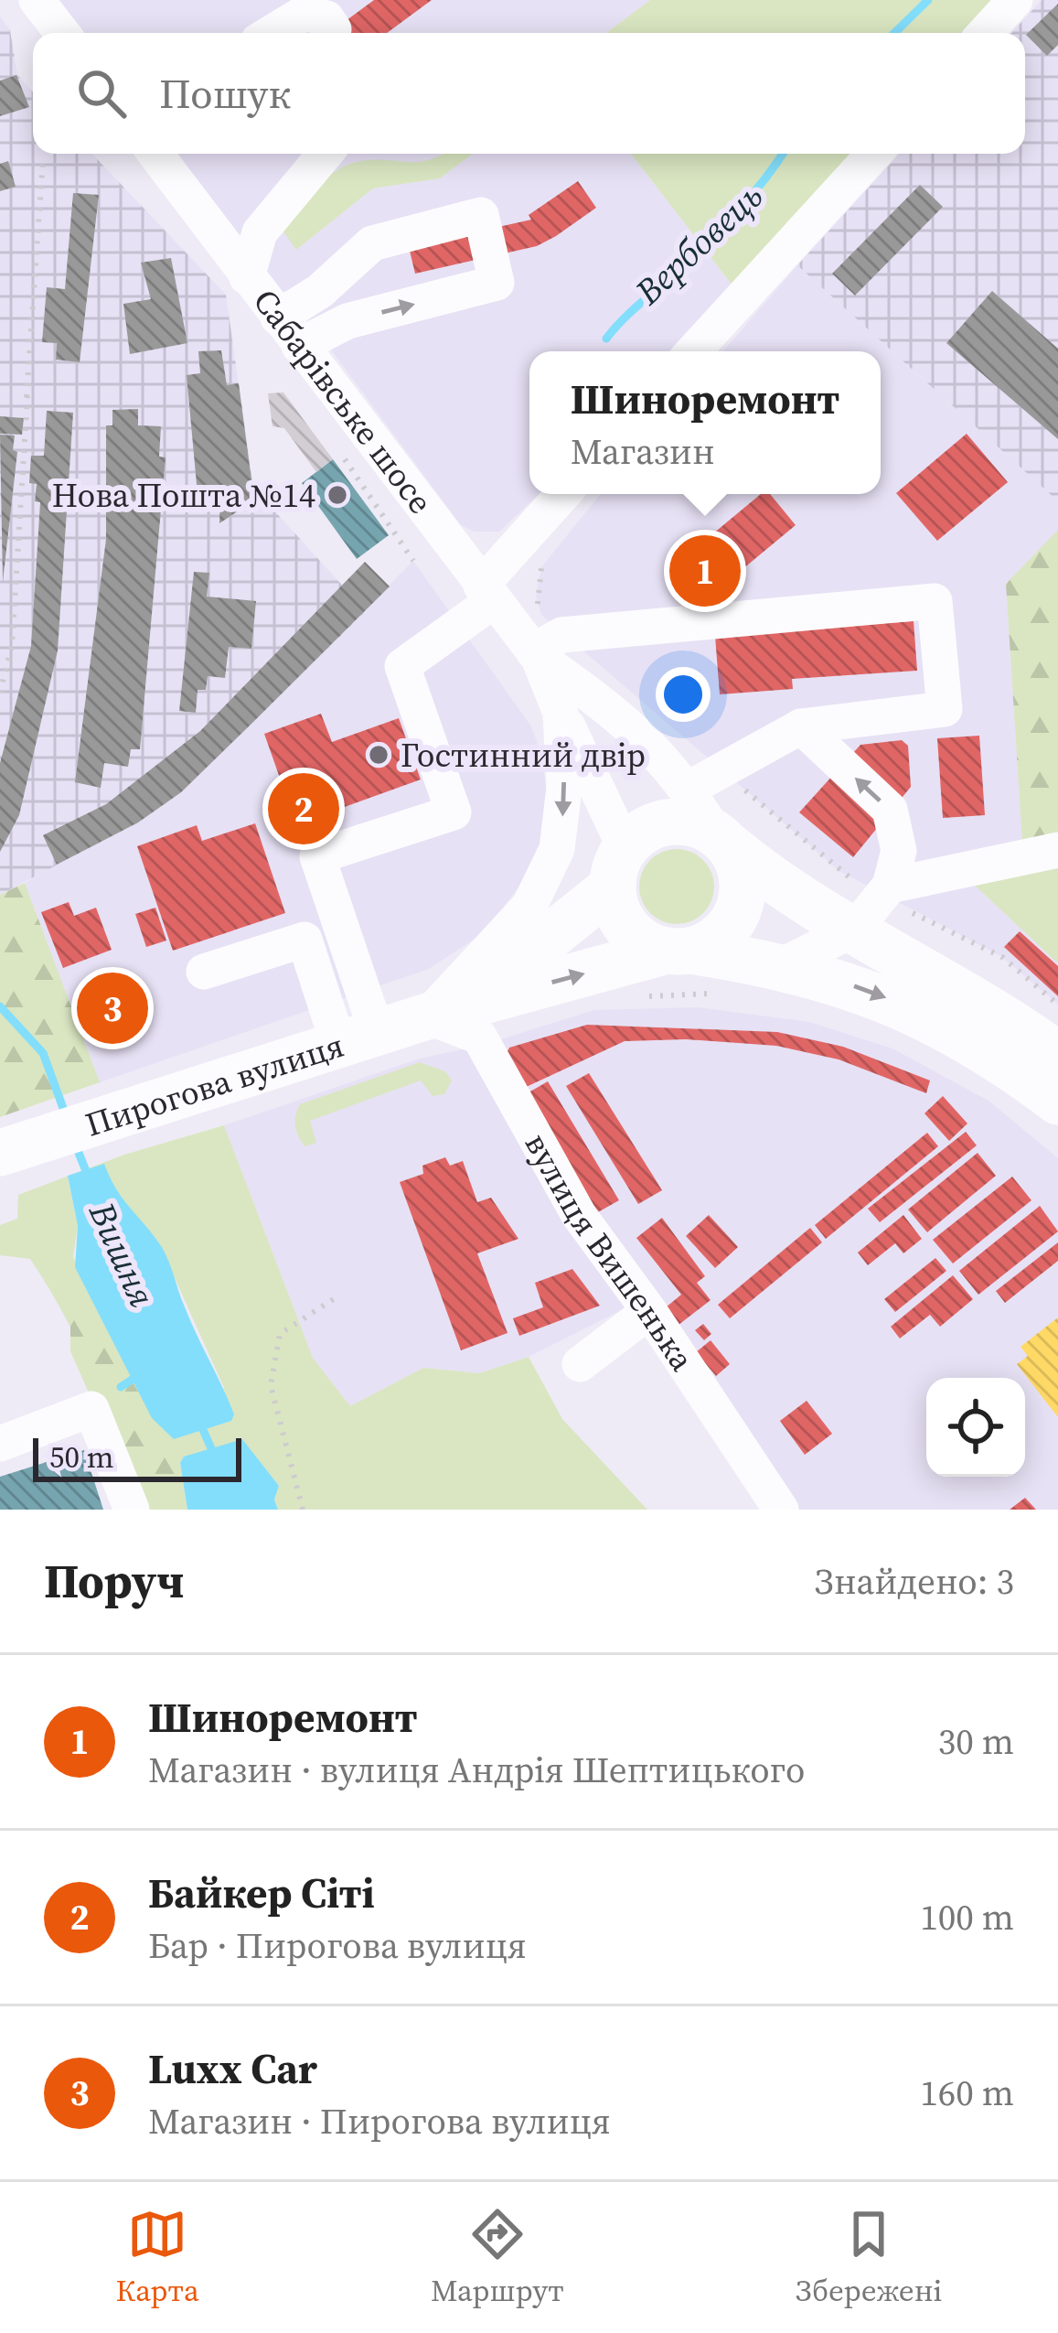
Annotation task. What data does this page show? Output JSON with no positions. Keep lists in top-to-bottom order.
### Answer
{
  "streets": {
    "main road": ["Пирогова вулиця"],
    "street": ["Сабарівське шосе", "вулиця Вишенька"]
  },
  "crossings": [
    ["Пирогова вулиця", "вулиця Вишенька"]
  ],
  "one_way": ["Пирогова вулиця"],
  "water": ["Вербовець", "Вишня"],
  "places": ["Нова Пошта №14", "Гостинний двір"],
  "scale_bar": "50 m",
  "page": {
    "search": "Пошук",
    "popup": ["Шиноремонт", "Магазин"],
    "pins": ["1", "2", "3"],
    "scale": "50 m",
    "heading": ["Поруч", "Знайдено: 3"],
    "list": [
      {
        "mark": "1",
        "name": "Шиноремонт",
        "note": "Магазин · вулиця Андрія Шептицького",
        "value": "30 m"
      },
      {
        "mark": "2",
        "name": "Байкер Сіті",
        "note": "Бар · Пирогова вулиця",
        "value": "100 m"
      },
      {
        "mark": "3",
        "name": "Luxx Car",
        "note": "Магазин · Пирогова вулиця",
        "value": "160 m"
      }
    ],
    "nav": ["Карта", "Маршрут", "Збережені"]
  }
}
